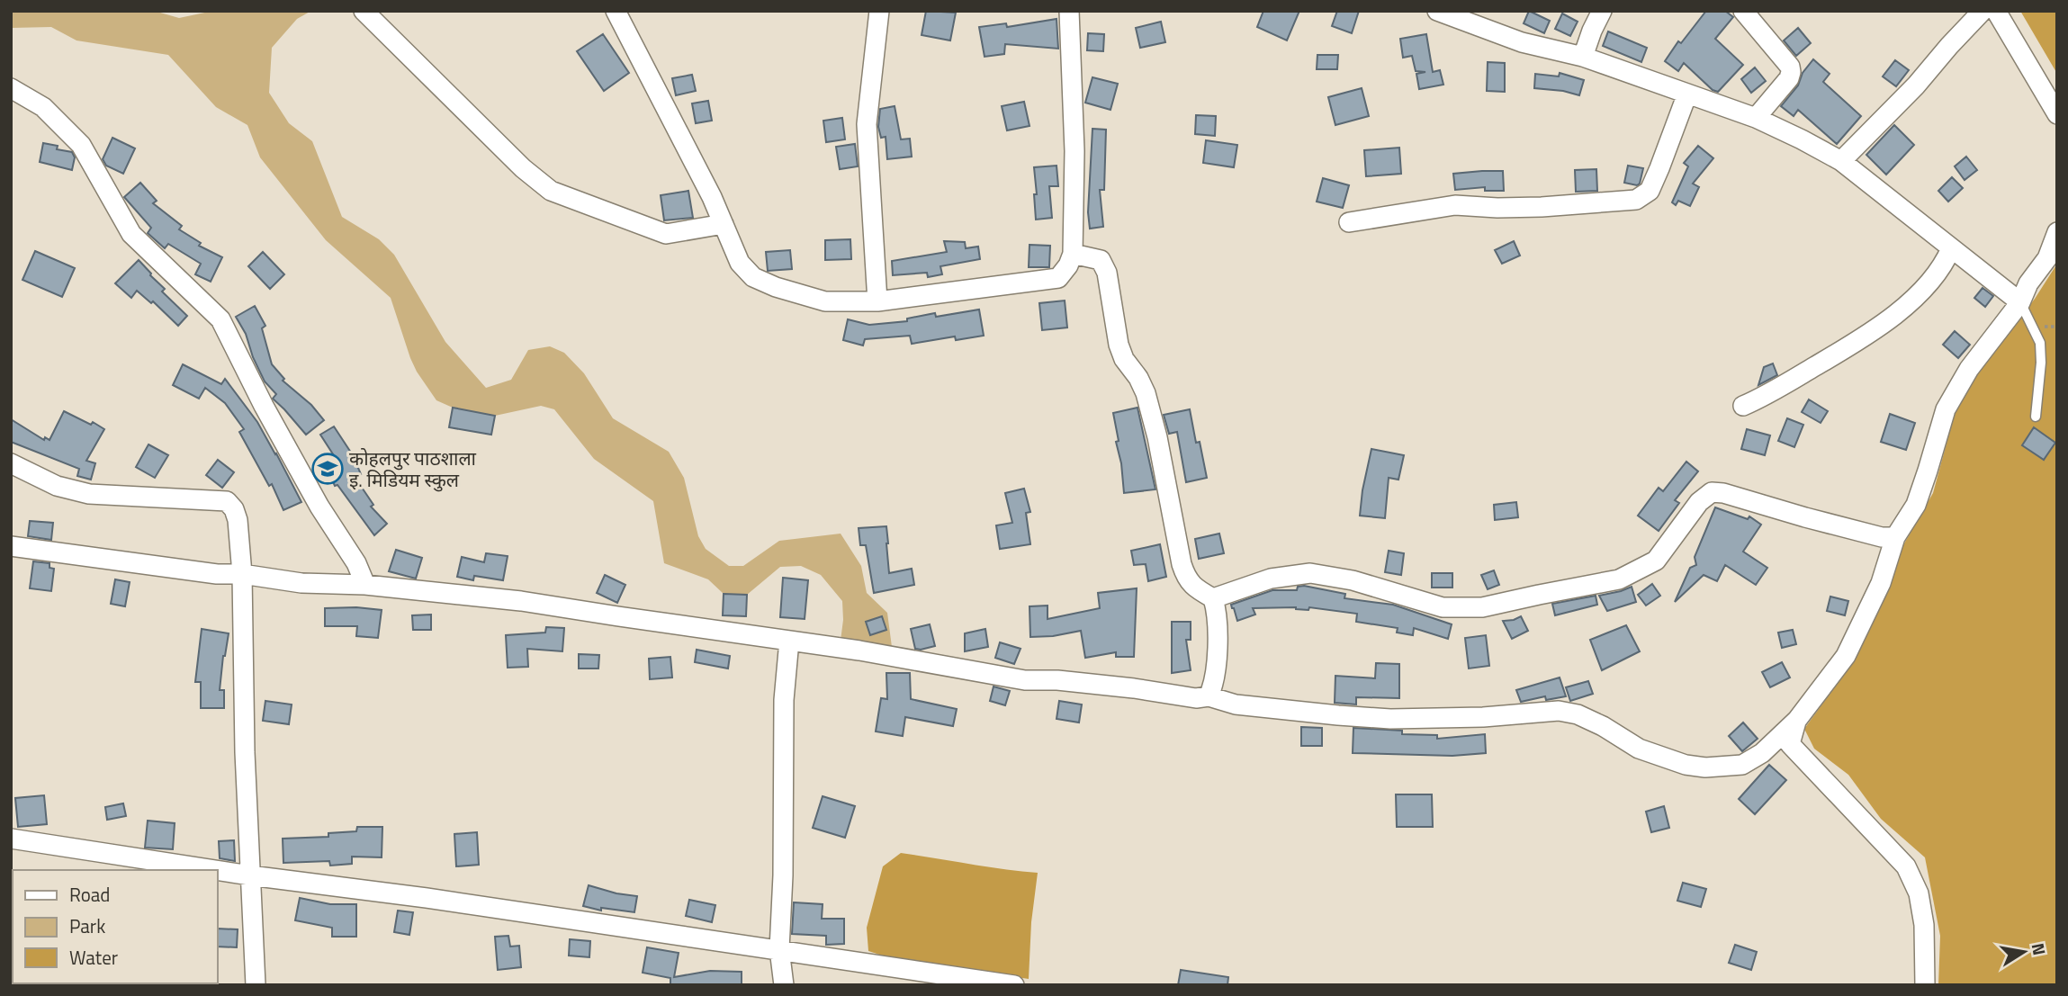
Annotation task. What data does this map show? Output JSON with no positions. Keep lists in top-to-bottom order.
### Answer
{
  "places": {
    "school or university": ["कोहलपुर पाठशाला इ. मिडियम स्कुल"]
  },
  "legend": ["Road", "Park", "Water"],
  "north": "right"
}
